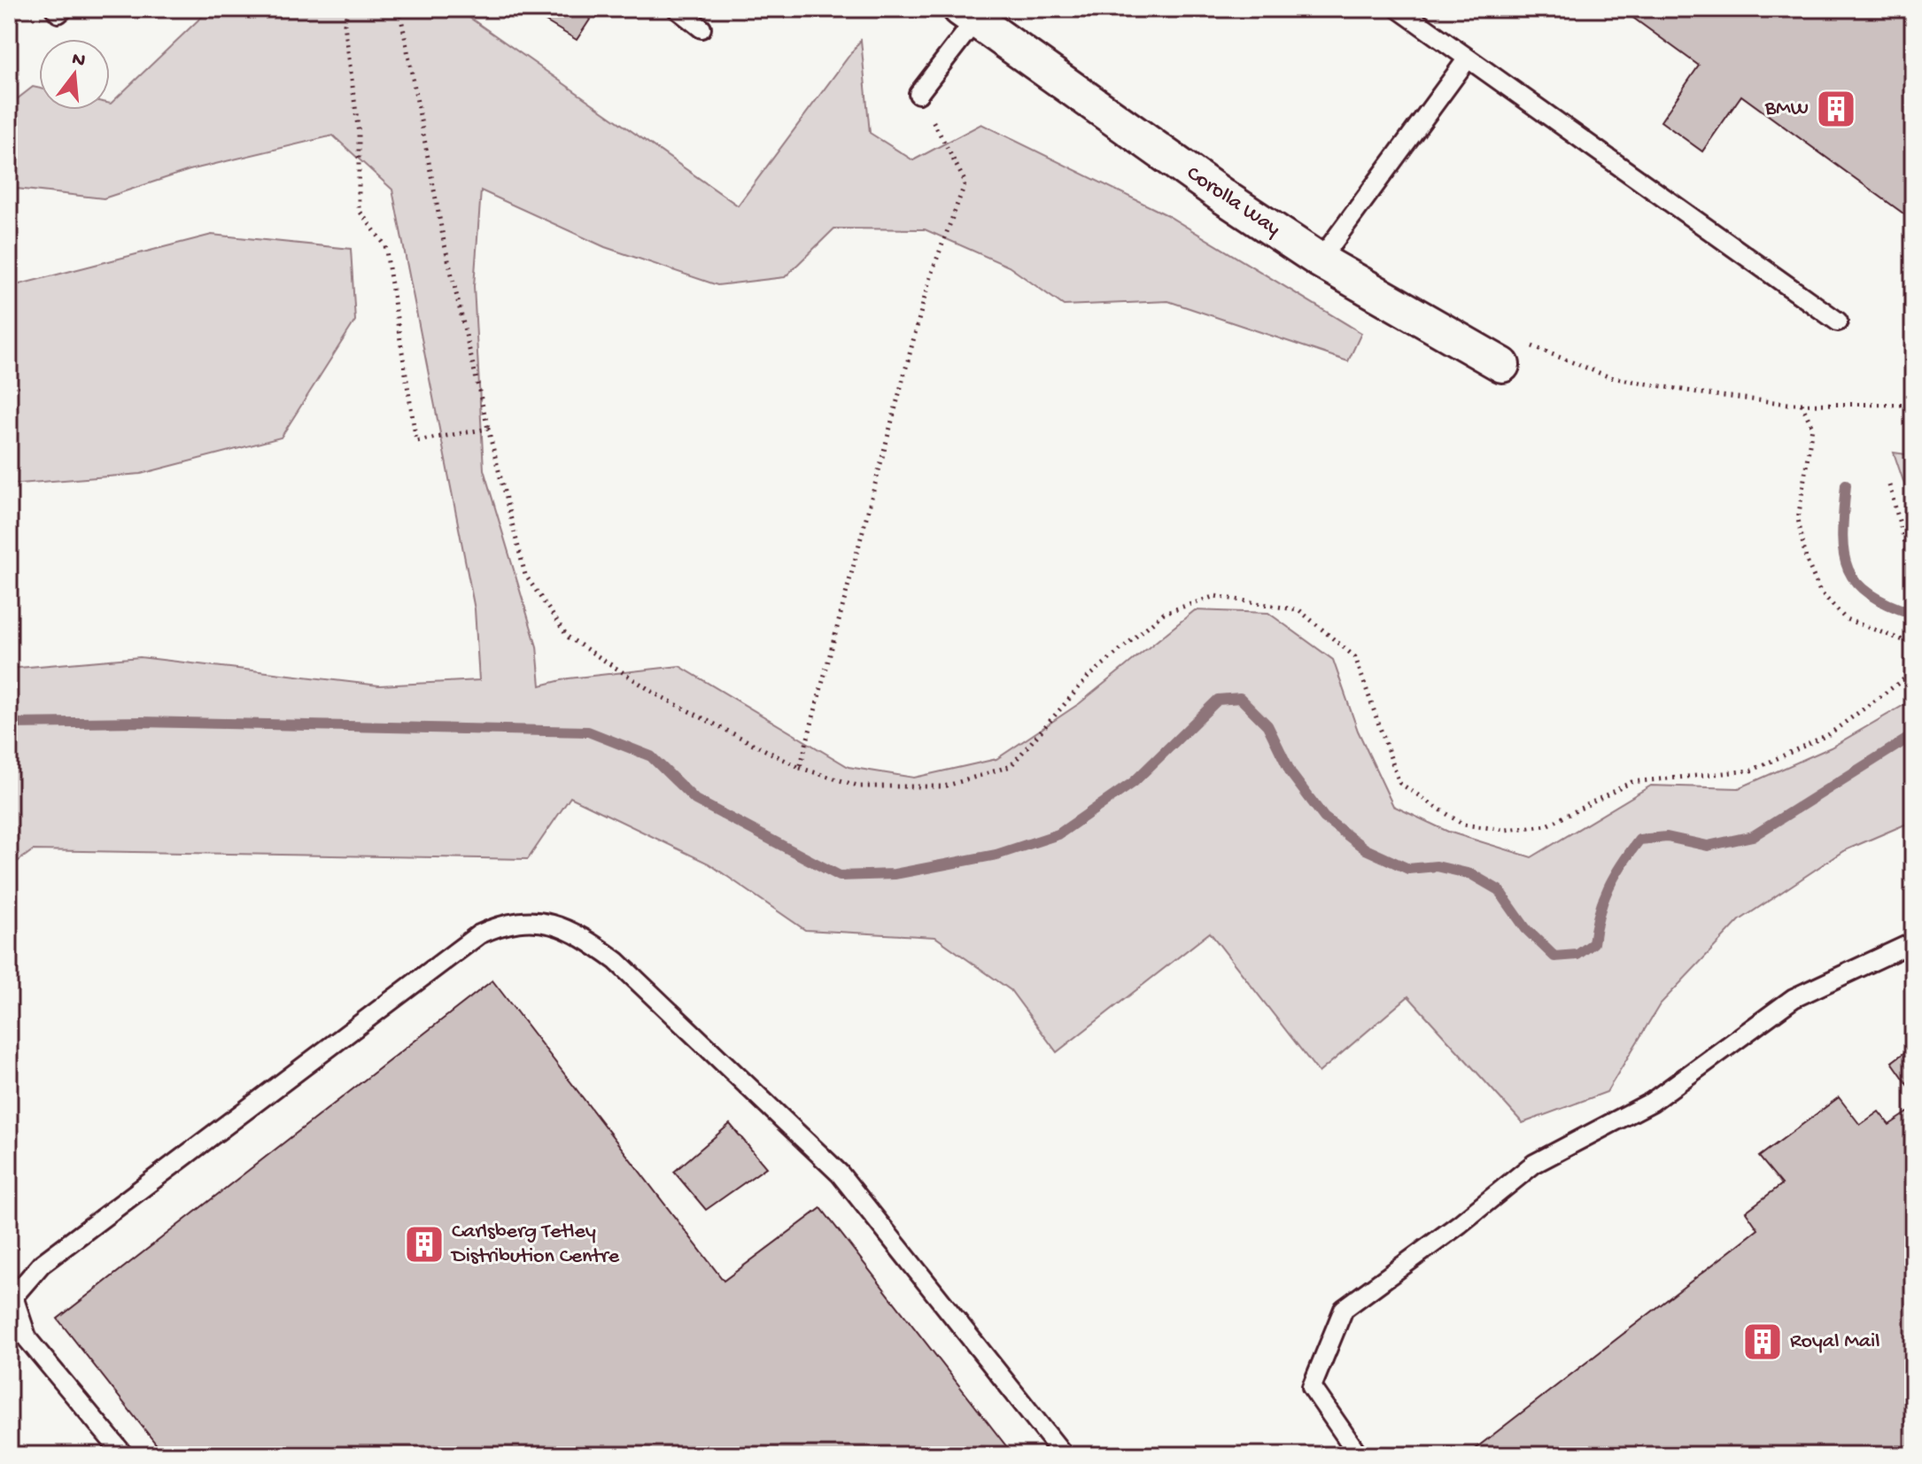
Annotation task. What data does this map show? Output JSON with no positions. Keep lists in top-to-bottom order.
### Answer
{
  "streets": {
    "street": ["Corolla Way"]
  },
  "places": {
    "building": ["BMW", "Carlsberg Tetley Distribution Centre", "Royal Mail"]
  },
  "north": "top"
}
